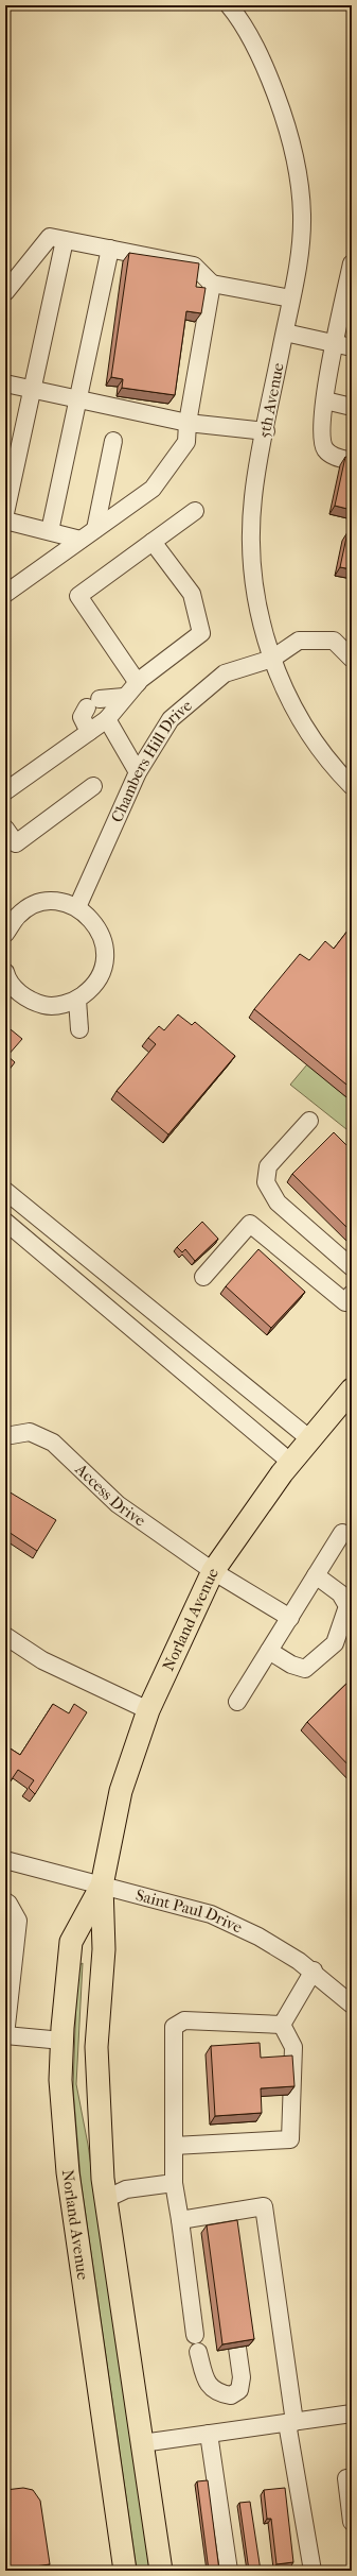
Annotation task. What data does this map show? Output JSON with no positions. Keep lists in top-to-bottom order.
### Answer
{
  "streets": {
    "main road": ["Norland Avenue"],
    "street": [
      "5th Avenue",
      "Chambers Hill Drive",
      "Access Drive",
      "Saint Paul Drive"
    ]
  },
  "crossings": [
    ["5th Avenue", "Chambers Hill Drive"],
    ["Access Drive", "Norland Avenue"],
    ["Norland Avenue", "Saint Paul Drive"]
  ]
}
